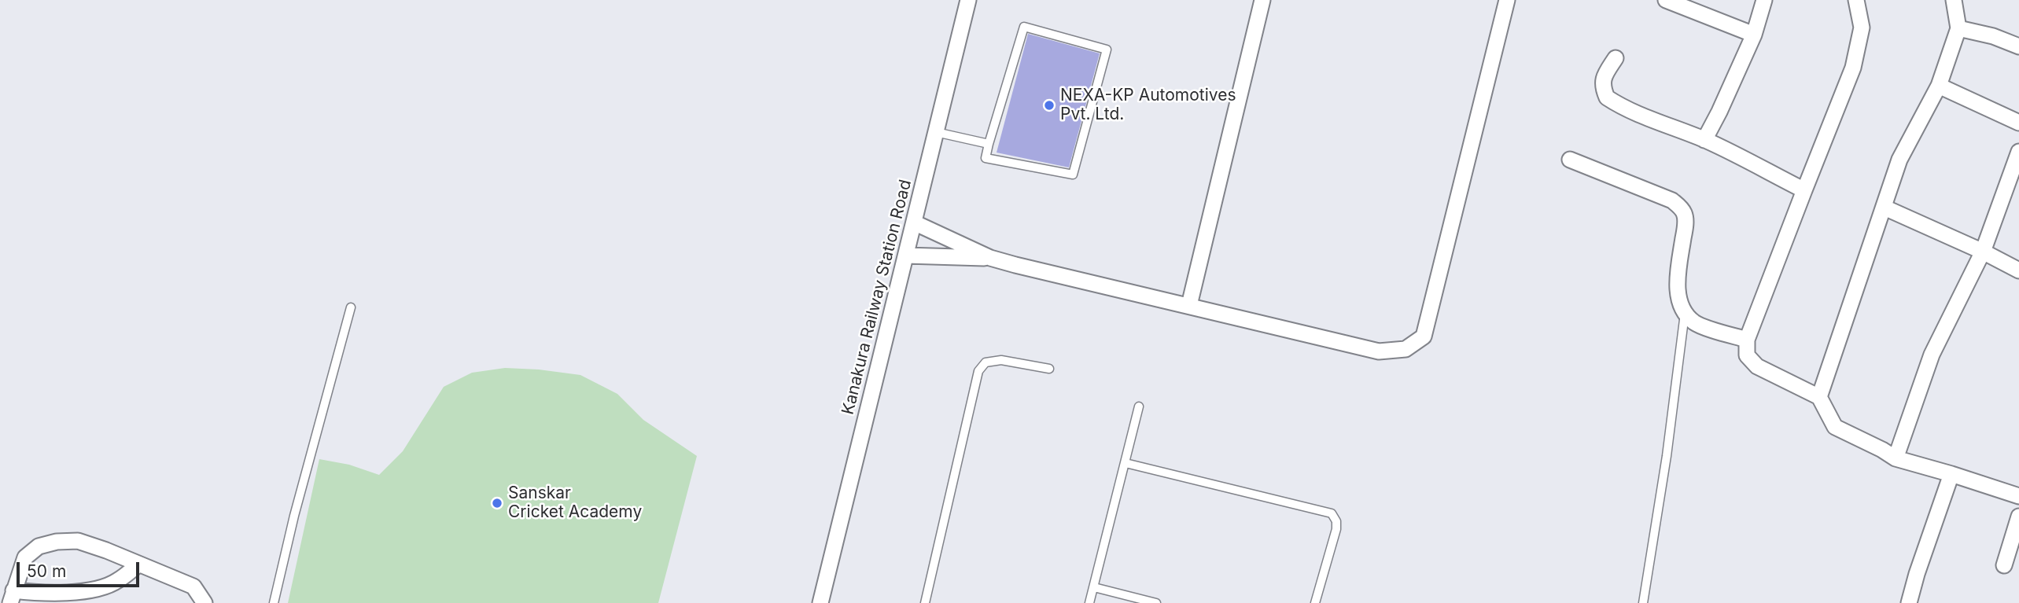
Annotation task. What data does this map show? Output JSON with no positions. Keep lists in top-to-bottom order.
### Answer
{
  "streets": {
    "street": ["Kanakura Railway Station Road"]
  },
  "places": ["NEXA-KP Automotives Pvt. Ltd.", "Sanskar Cricket Academy"],
  "scale_bar": "50 m"
}
